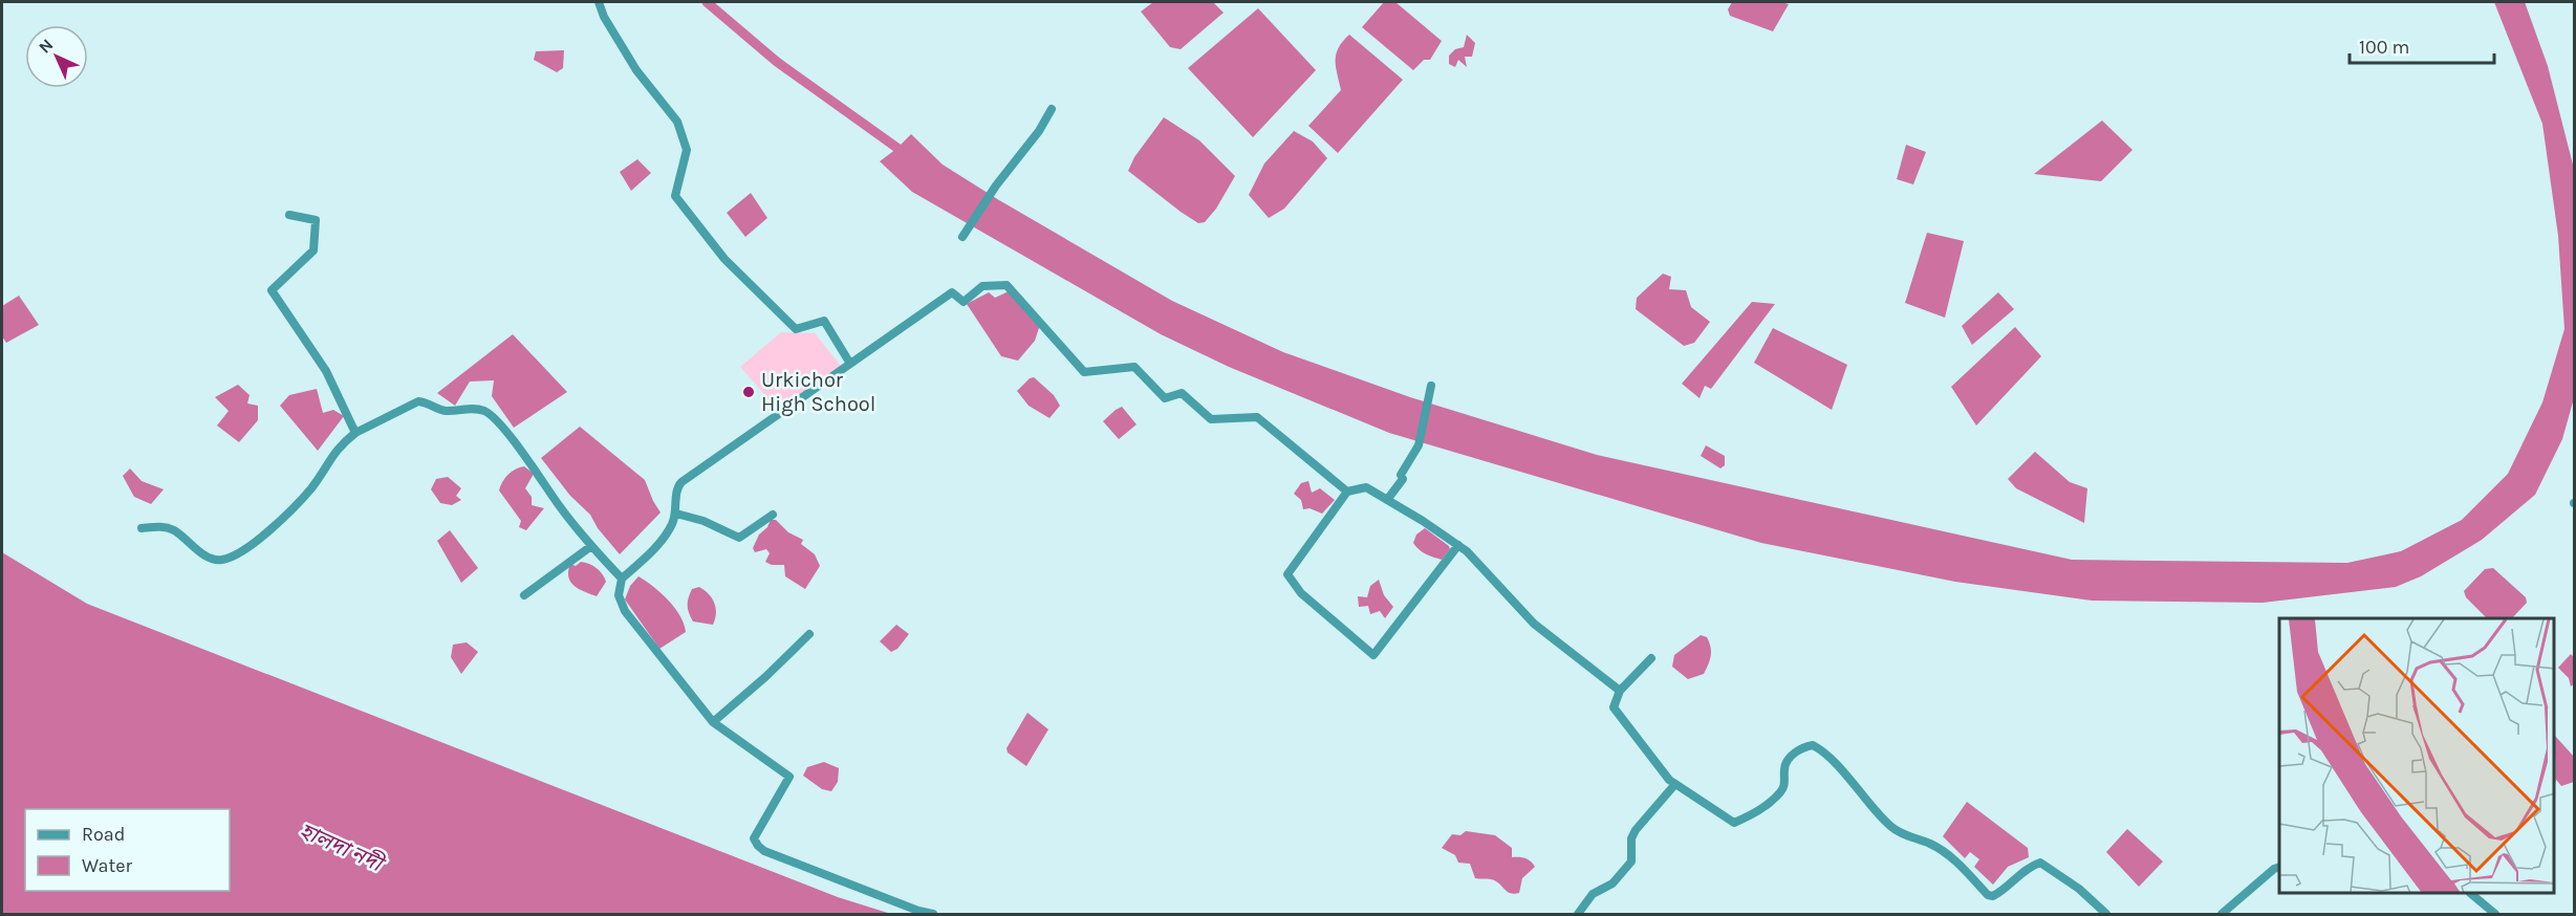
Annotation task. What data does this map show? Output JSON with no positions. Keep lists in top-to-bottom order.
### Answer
{
  "water": ["হালদা নদী"],
  "places": ["Urkichor High School"],
  "legend": ["Road", "Water"],
  "scale_bar": "100 m",
  "north": "top left"
}
